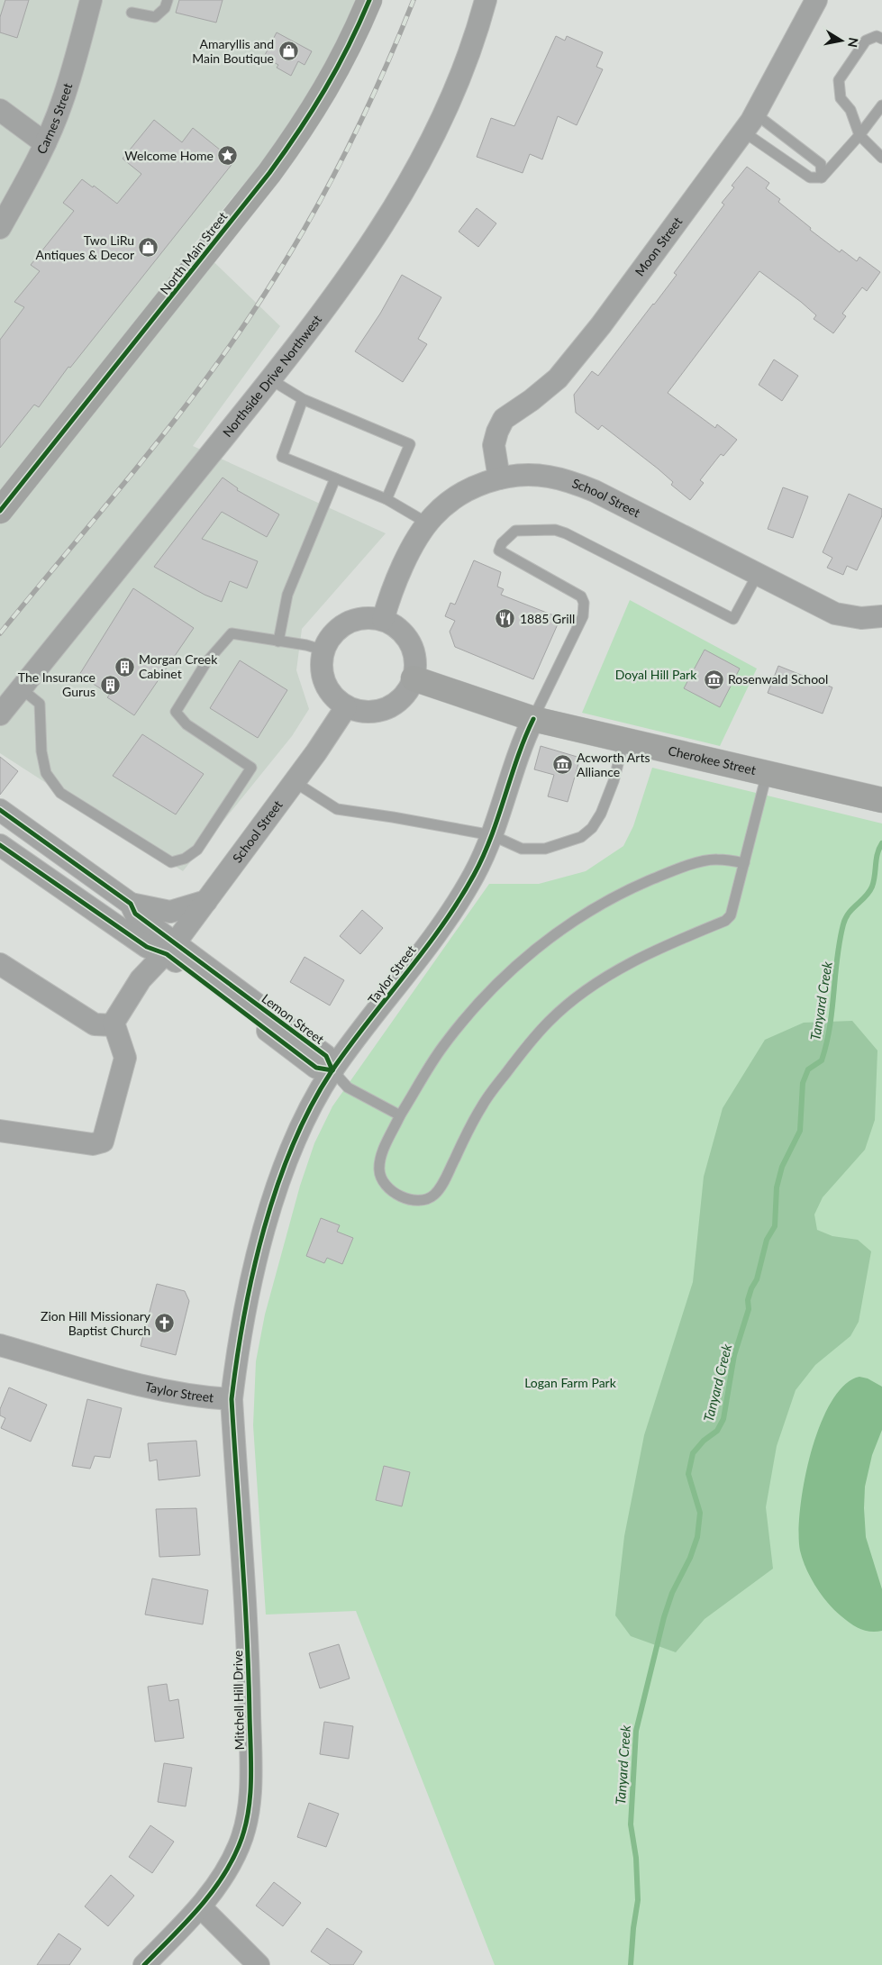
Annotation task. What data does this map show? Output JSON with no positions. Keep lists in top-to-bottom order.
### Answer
{
  "streets": {
    "main road": ["North Main Street", "Cherokee Street"],
    "street": [
      "Carnes Street",
      "Moon Street",
      "Northside Drive Northwest",
      "School Street",
      "Taylor Street",
      "Lemon Street",
      "Mitchell Hill Drive"
    ]
  },
  "crossings": [
    ["Moon Street", "School Street"],
    ["School Street", "Cherokee Street"],
    ["School Street", "Lemon Street"],
    ["Cherokee Street", "Taylor Street"],
    ["Taylor Street", "Lemon Street"],
    ["Taylor Street", "Mitchell Hill Drive"]
  ],
  "water": ["Tanyard Creek"],
  "parks": ["Doyal Hill Park", "Logan Farm Park"],
  "places": {
    "shop": ["Amaryllis and Main Boutique", "Two LiRu Antiques & Decor"],
    "place": ["Welcome Home"],
    "restaurant": ["1885 Grill"],
    "building": ["Morgan Creek Cabinet", "The Insurance Gurus"],
    "museum": ["Rosenwald School", "Acworth Arts Alliance"],
    "church": ["Zion Hill Missionary Baptist Church"]
  },
  "north": "right"
}
